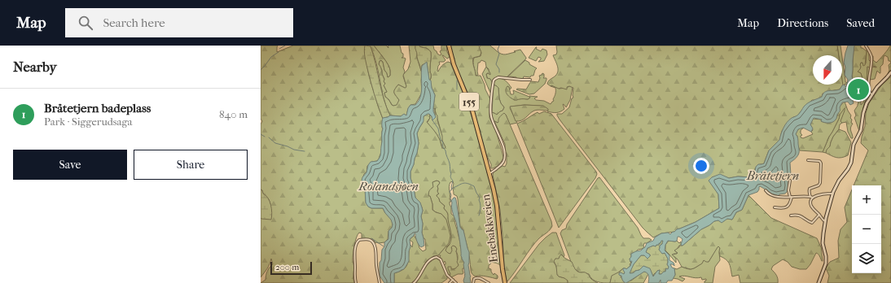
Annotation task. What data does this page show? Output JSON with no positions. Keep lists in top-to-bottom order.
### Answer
{
  "streets": {
    "main road": ["155", "Enebakkveien"]
  },
  "water": ["Bråtetjern", "Rolandsjøen"],
  "scale_bar": "200 m",
  "north": "bottom",
  "page": {
    "header": "Map",
    "search": "Search here",
    "nav": ["Map", "Directions", "Saved"],
    "heading": "Nearby",
    "pins": "1",
    "list": [
      {
        "mark": "1",
        "name": "Bråtetjern badeplass",
        "note": "Park · Siggerudsaga",
        "value": "840 m"
      }
    ],
    "buttons": ["Save", "Share"],
    "map_buttons": ["+", "−"],
    "scale": "200 m"
  }
}
